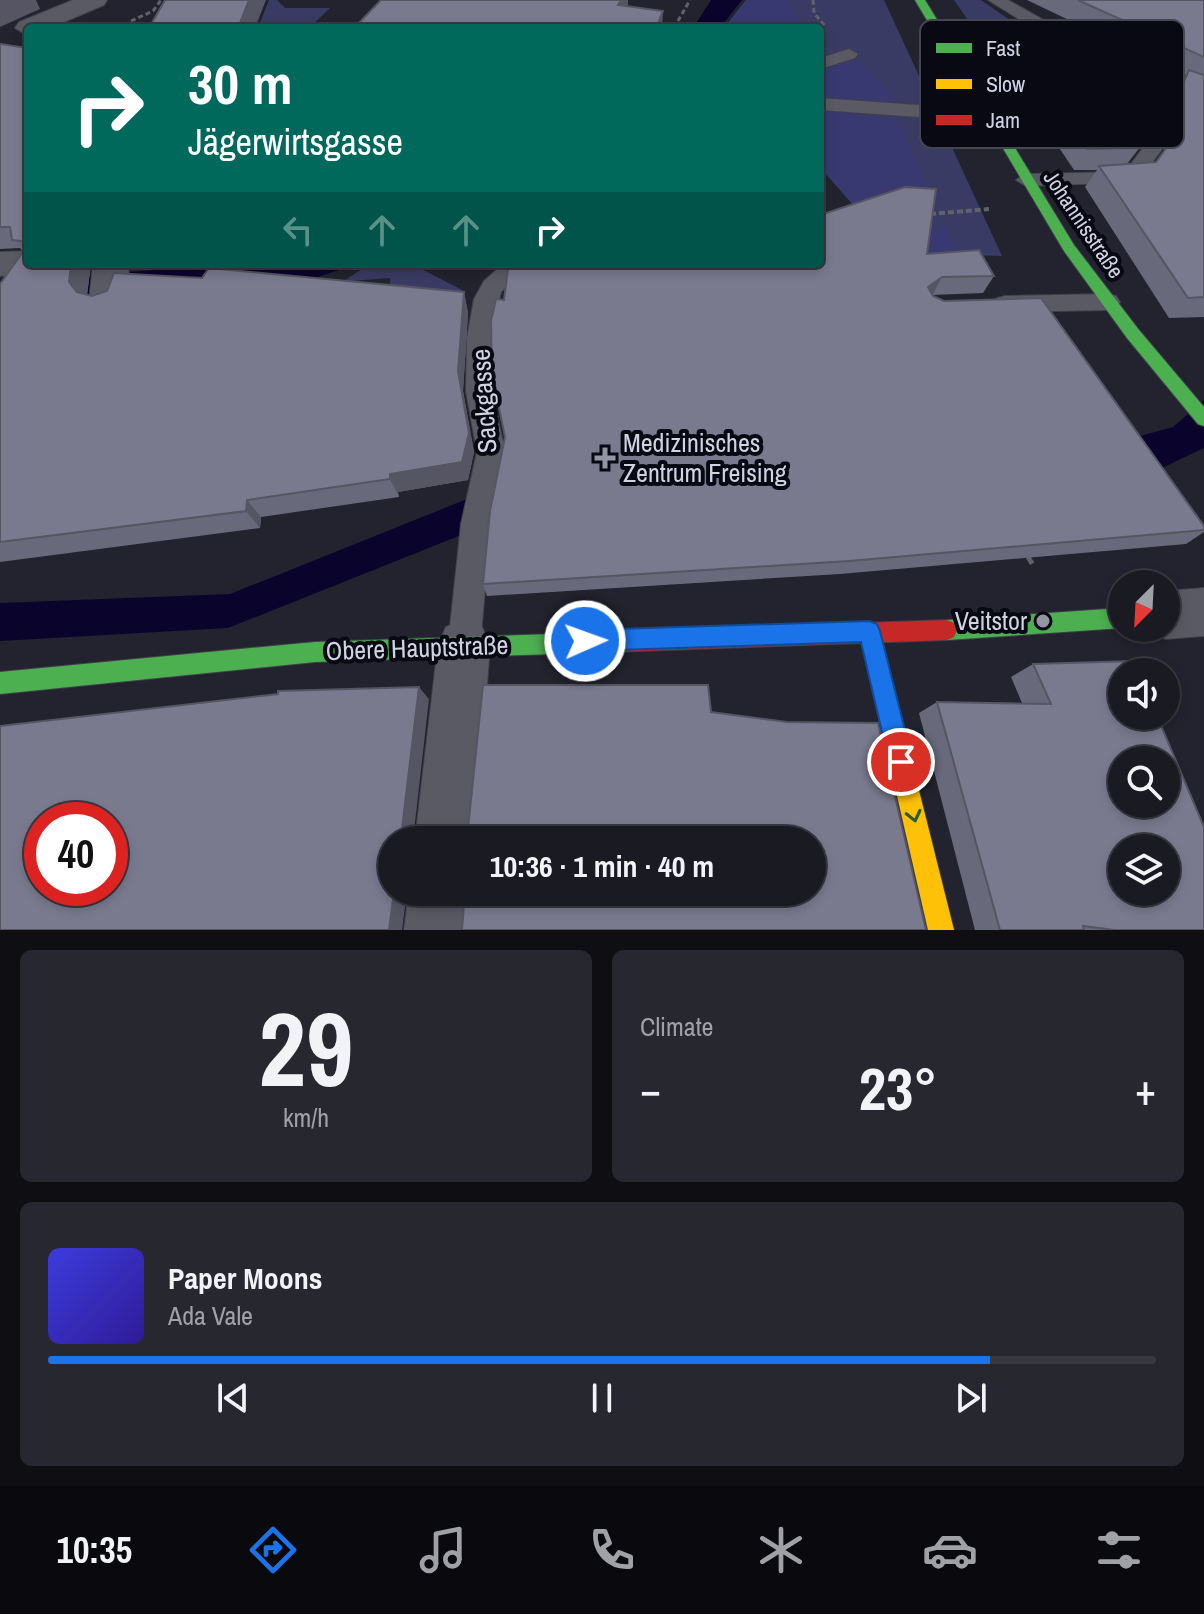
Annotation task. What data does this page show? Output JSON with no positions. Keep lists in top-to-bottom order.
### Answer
{
  "streets": {
    "street": ["Johannisstraße", "Obere Hauptstraße"],
    "lane": ["Sackgasse"]
  },
  "crossings": [
    ["Sackgasse", "Obere Hauptstraße"]
  ],
  "places": {
    "health": ["Medizinisches Zentrum Freising"],
    "other": ["Veitstor"]
  },
  "legend": ["Fast", "Slow", "Jam"],
  "north": "bottom left",
  "page": {
    "turn": ["30 m", "Jägerwirtsgasse"],
    "limit": "40",
    "trip": "10:36 · 1 min · 40 m",
    "tile": [
      ["29", "km/h"],
      "Climate"
    ],
    "heat": ["−", "23°", "+"],
    "song": ["Paper Moons", "Ada Vale"],
    "tabs": "10:35"
  }
}
